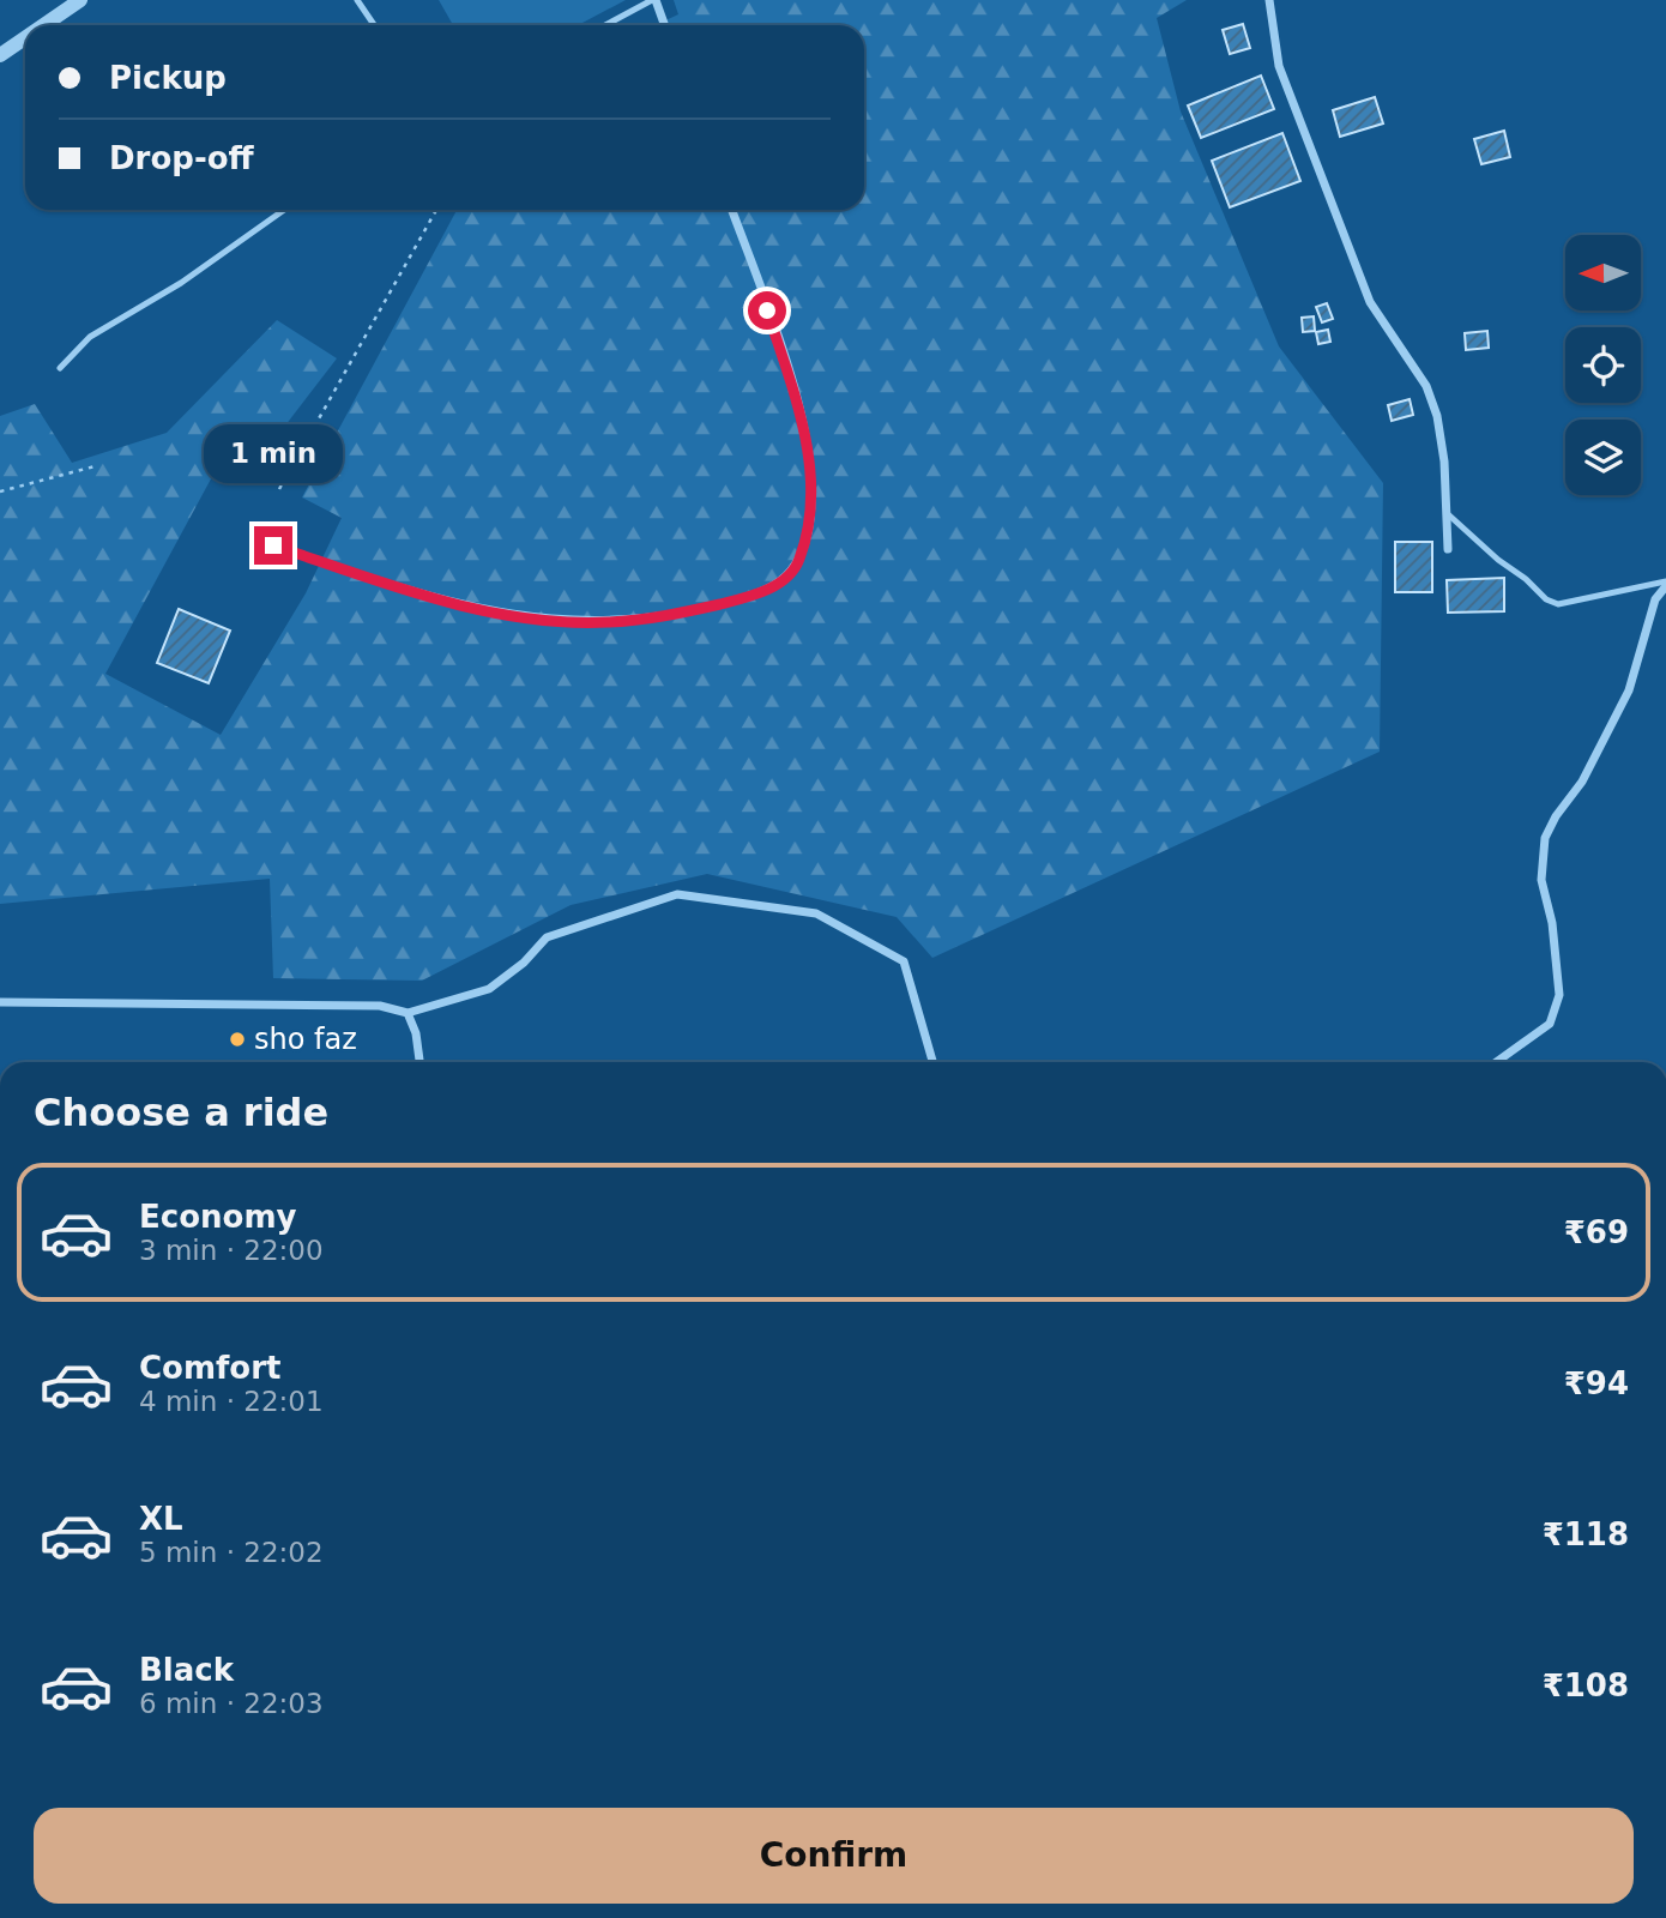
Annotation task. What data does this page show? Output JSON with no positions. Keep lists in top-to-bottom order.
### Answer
{
  "places": ["sho faz"],
  "north": "left",
  "page": {
    "banner": ["Pickup", "Drop-off"],
    "bubble": "1 min",
    "heading": "Choose a ride",
    "list": [
      {
        "name": "Economy",
        "note": "3 min · 22:00",
        "value": "₹69"
      },
      {
        "name": "Comfort",
        "note": "4 min · 22:01",
        "value": "₹94"
      },
      {
        "name": "XL",
        "note": "5 min · 22:02",
        "value": "₹118"
      },
      {
        "name": "Black",
        "note": "6 min · 22:03",
        "value": "₹108"
      }
    ],
    "buttons": "Confirm"
  }
}
